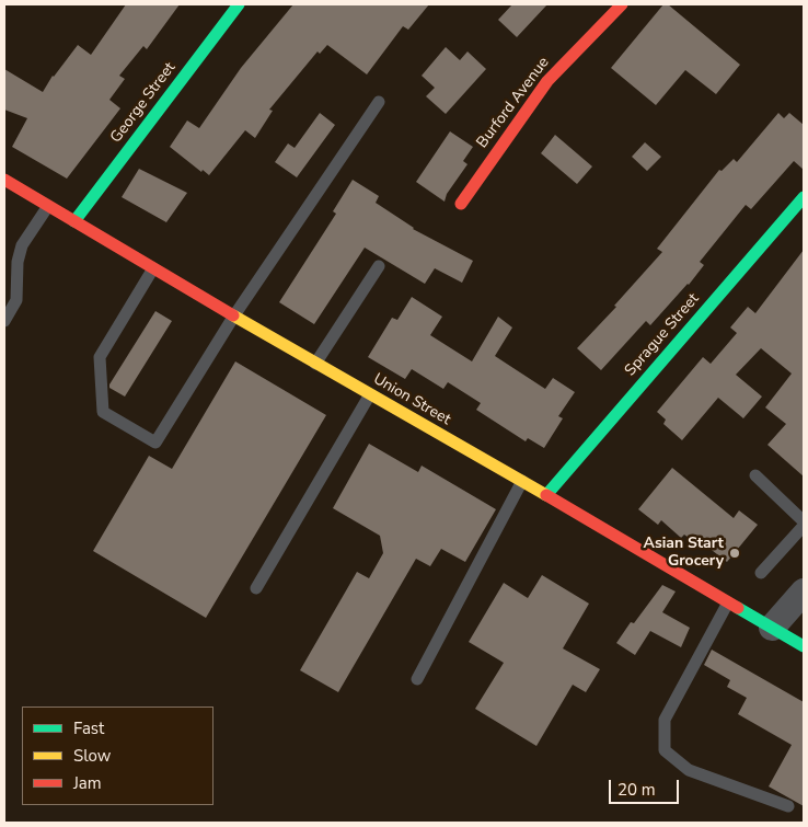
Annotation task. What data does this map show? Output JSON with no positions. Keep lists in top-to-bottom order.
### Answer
{
  "streets": {
    "main road": [
      "George Street",
      "Burford Avenue",
      "Sprague Street",
      "Union Street"
    ]
  },
  "crossings": [
    ["George Street", "Union Street"],
    ["Sprague Street", "Union Street"]
  ],
  "places": ["Asian Start Grocery"],
  "legend": ["Fast", "Slow", "Jam"],
  "scale_bar": "20 m"
}
